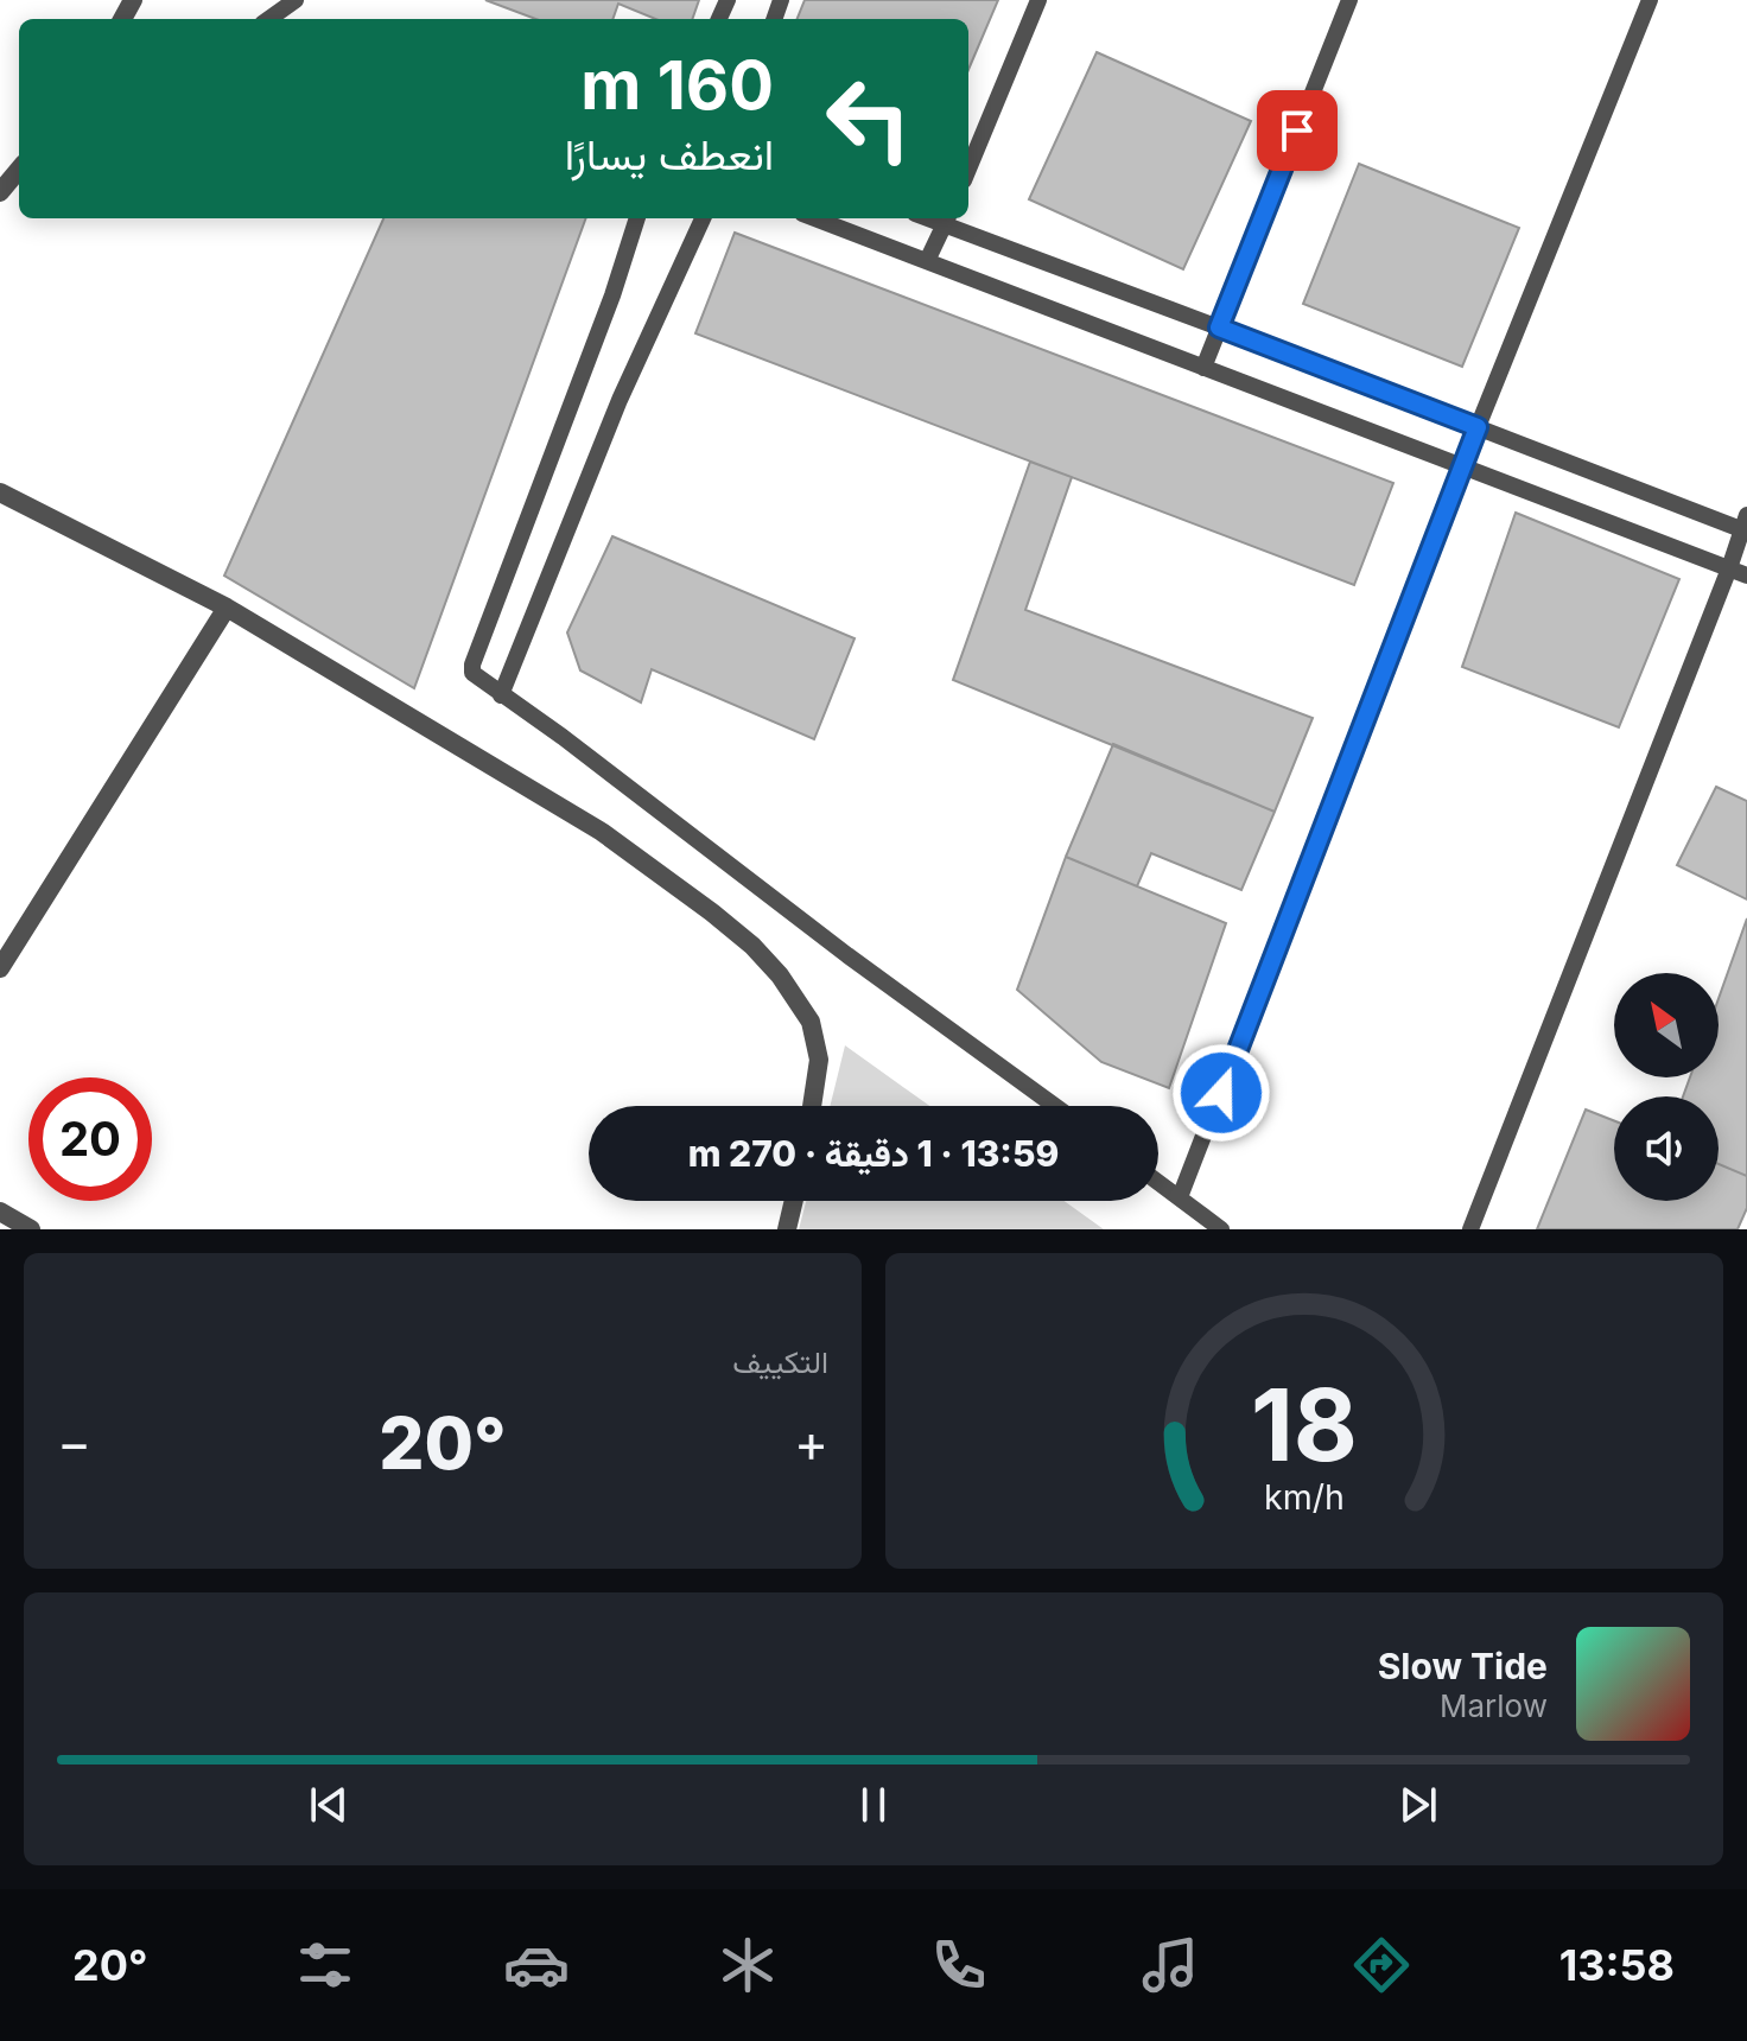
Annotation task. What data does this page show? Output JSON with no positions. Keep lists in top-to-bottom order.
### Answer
{
  "north": "top left",
  "page": {
    "turn": ["160 m", "انعطف يسارًا"],
    "limit": "20",
    "trip": "13:59 · 1 دقيقة · 270 m",
    "tile": "التكييف",
    "heat": ["−", "20°", "+"],
    "song": ["Slow Tide", "Marlow"],
    "tabs": ["13:58", "20°"],
    "gauge": ["18", "km/h"]
  }
}
